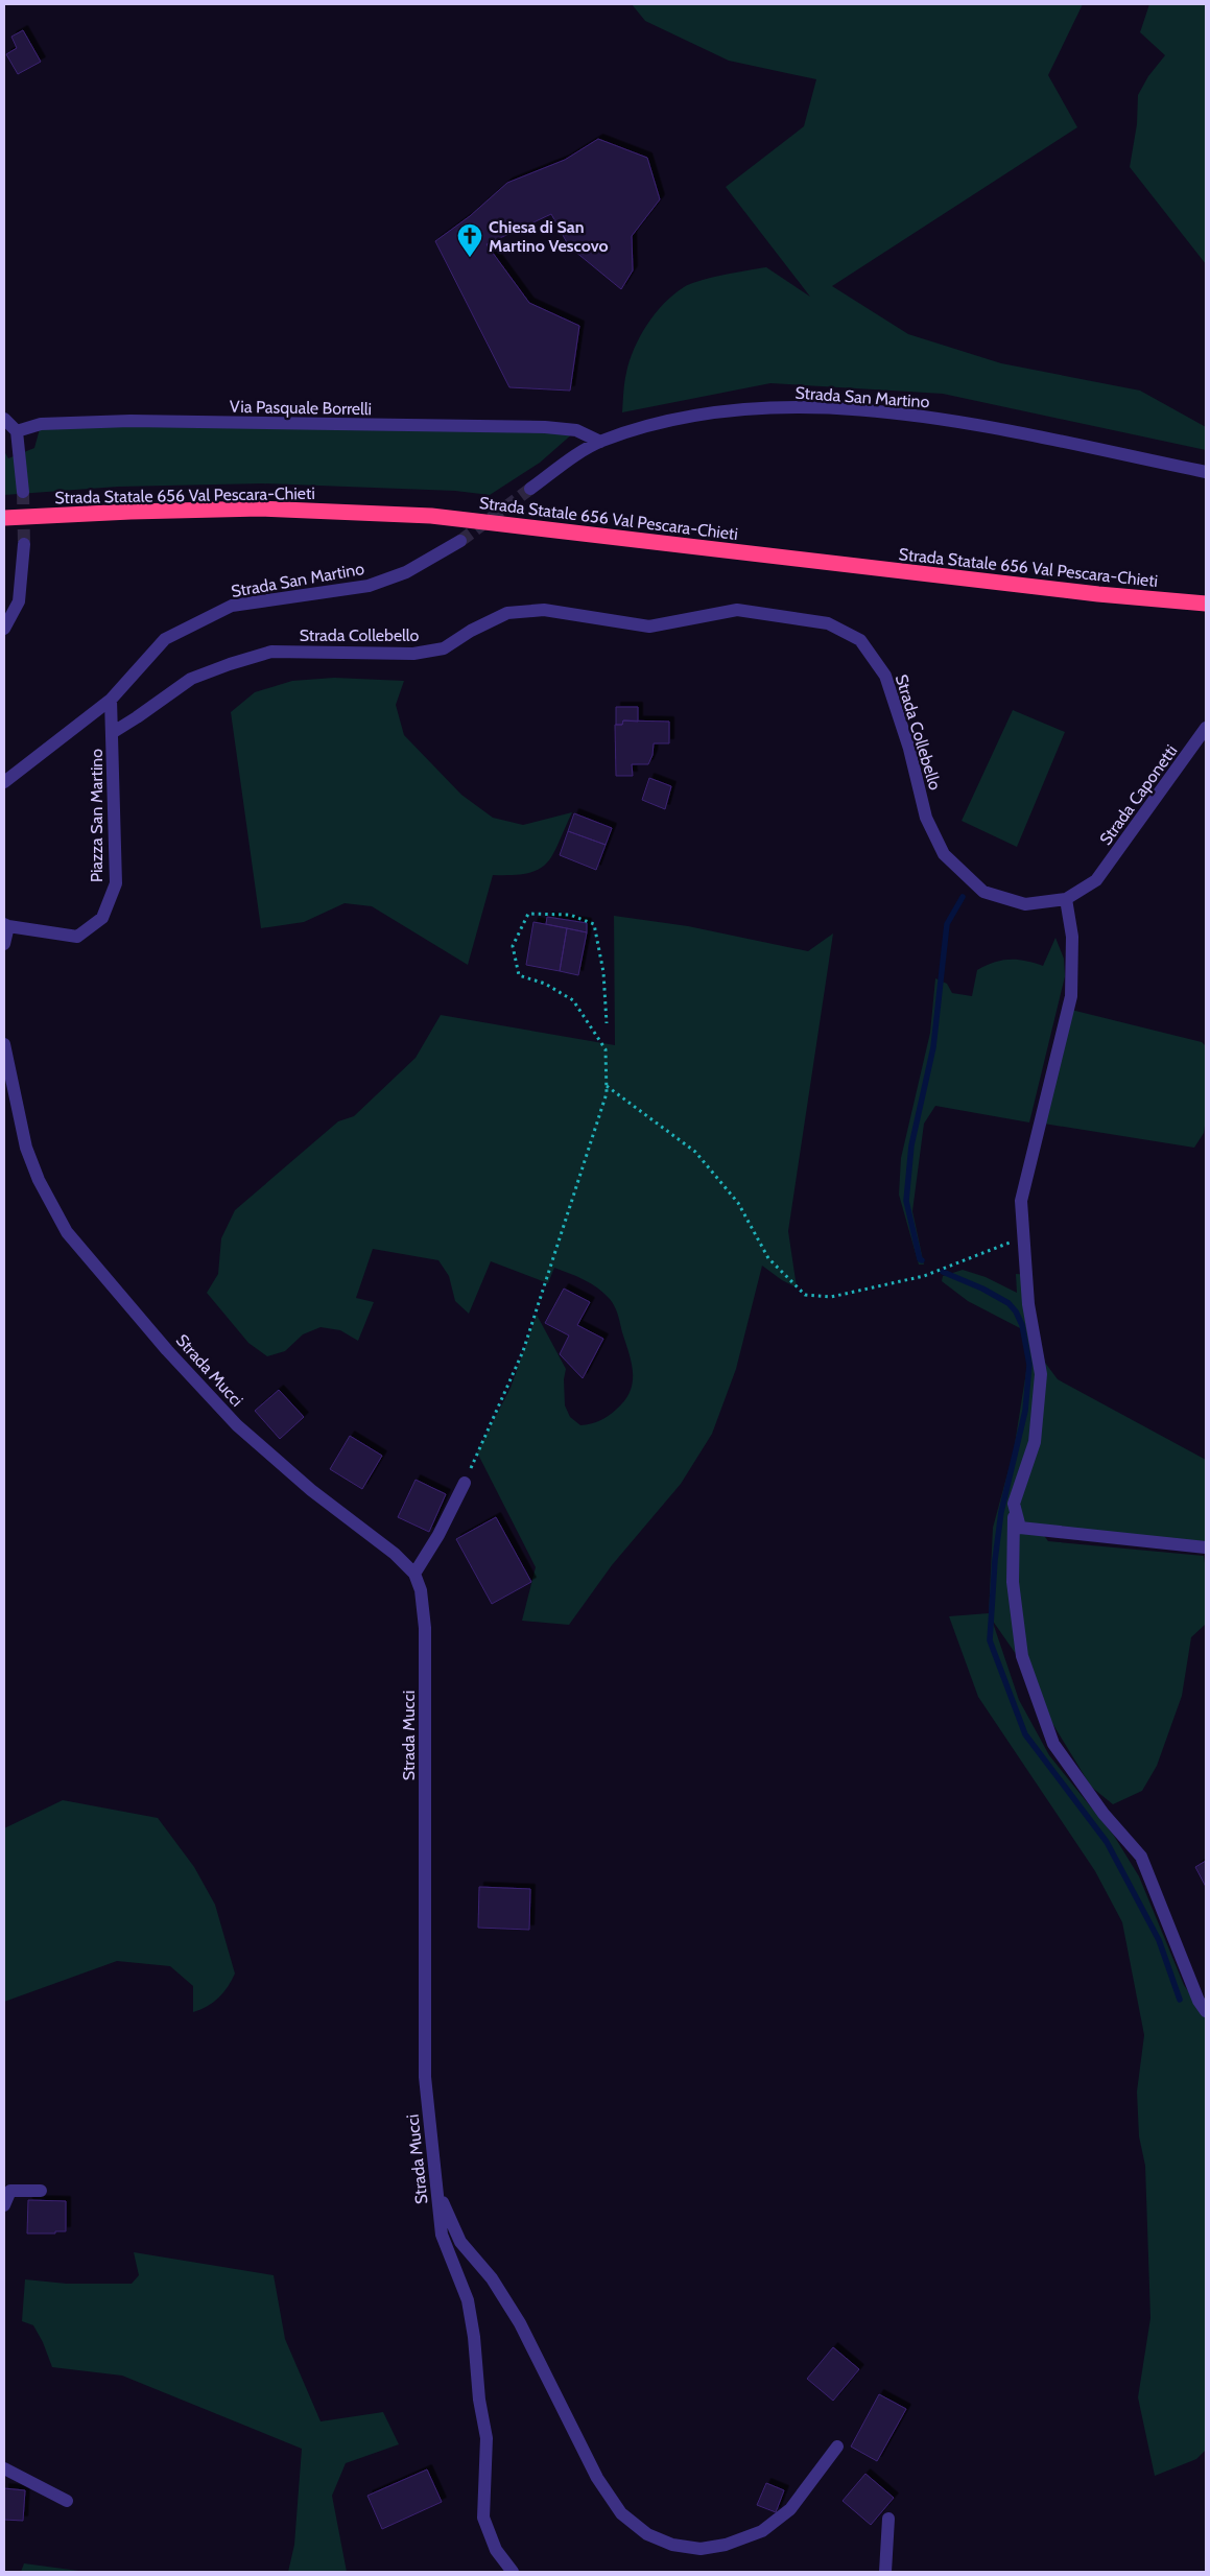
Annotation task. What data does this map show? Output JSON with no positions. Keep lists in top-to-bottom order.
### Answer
{
  "streets": {
    "highway": ["Strada Statale 656 Val Pescara-Chieti"],
    "street": [
      "Strada San Martino",
      "Via Pasquale Borrelli",
      "Strada Collebello",
      "Strada Caponetti",
      "Piazza San Martino",
      "Strada Mucci"
    ]
  },
  "crossings": [
    ["Strada San Martino", "Via Pasquale Borrelli"],
    ["Strada San Martino", "Piazza San Martino"],
    ["Strada Collebello", "Strada Caponetti"],
    ["Strada Collebello", "Piazza San Martino"]
  ],
  "places": {
    "church": ["Chiesa di San Martino Vescovo"]
  }
}
